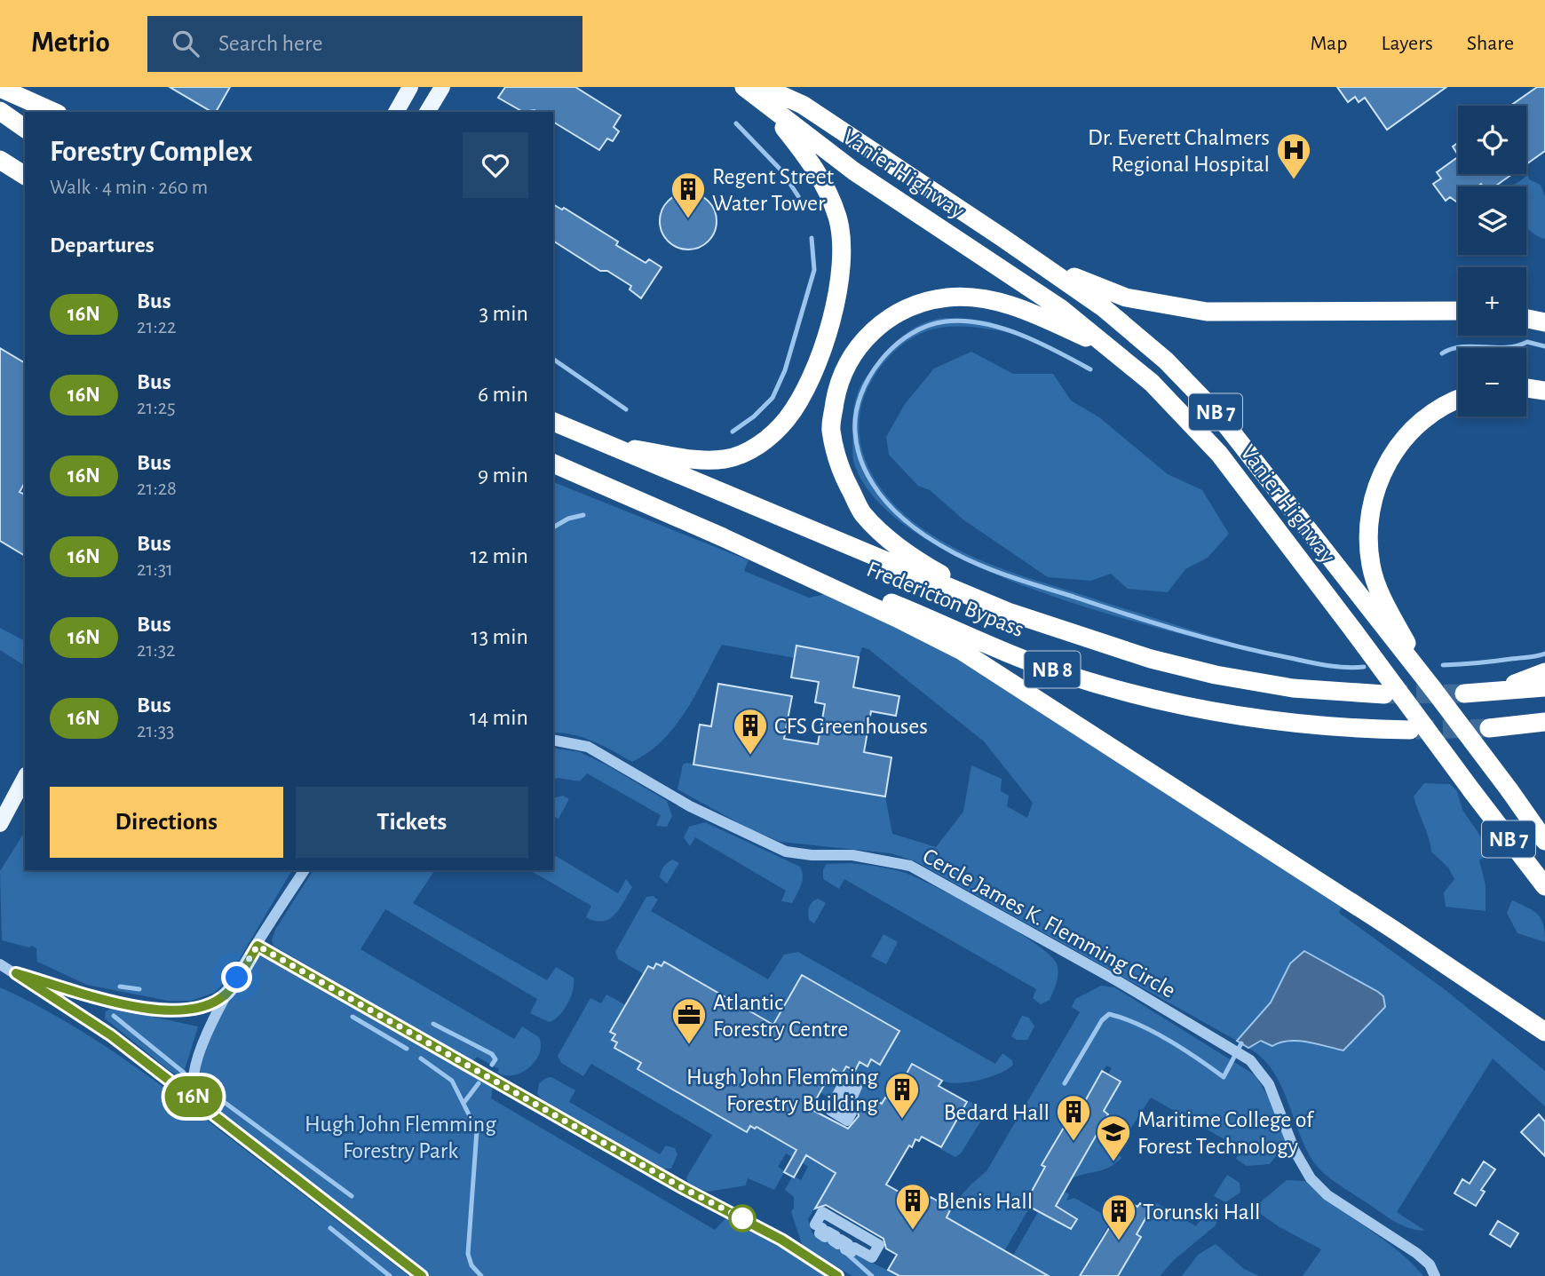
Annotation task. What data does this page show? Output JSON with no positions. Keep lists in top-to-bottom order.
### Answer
{
  "streets": {
    "highway": [
      "Vanier Highway",
      "NB 7",
      "Fredericton Bypass",
      "NB 8"
    ],
    "street": ["Cercle James K. Flemming Circle"]
  },
  "parks": ["Hugh John Flemming Forestry Park"],
  "places": {
    "hospital": ["Dr. Everett Chalmers Regional Hospital"],
    "building": [
      "Regent Street Water Tower",
      "CFS Greenhouses",
      "Hugh John Flemming Forestry Building",
      "Bedard Hall",
      "Blenis Hall",
      "Torunski Hall"
    ],
    "office": ["Atlantic Forestry Centre"],
    "school or university": ["Maritime College of Forest Technology"]
  },
  "lines": ["bus line 16N"],
  "page": {
    "header": "Metrio",
    "search": "Search here",
    "nav": ["Map", "Layers", "Share"],
    "on_map": "16N",
    "map_buttons": ["+", "−"],
    "heading": [
      ["Forestry Complex", "Walk · 4 min · 260 m"],
      "Departures"
    ],
    "list": [
      {
        "mark": "16N",
        "name": "Bus",
        "note": "21:22",
        "value": "3 min"
      },
      {
        "mark": "16N",
        "name": "Bus",
        "note": "21:25",
        "value": "6 min"
      },
      {
        "mark": "16N",
        "name": "Bus",
        "note": "21:28",
        "value": "9 min"
      },
      {
        "mark": "16N",
        "name": "Bus",
        "note": "21:31",
        "value": "12 min"
      },
      {
        "mark": "16N",
        "name": "Bus",
        "note": "21:32",
        "value": "13 min"
      },
      {
        "mark": "16N",
        "name": "Bus",
        "note": "21:33",
        "value": "14 min"
      }
    ],
    "buttons": ["Directions", "Tickets"]
  }
}
